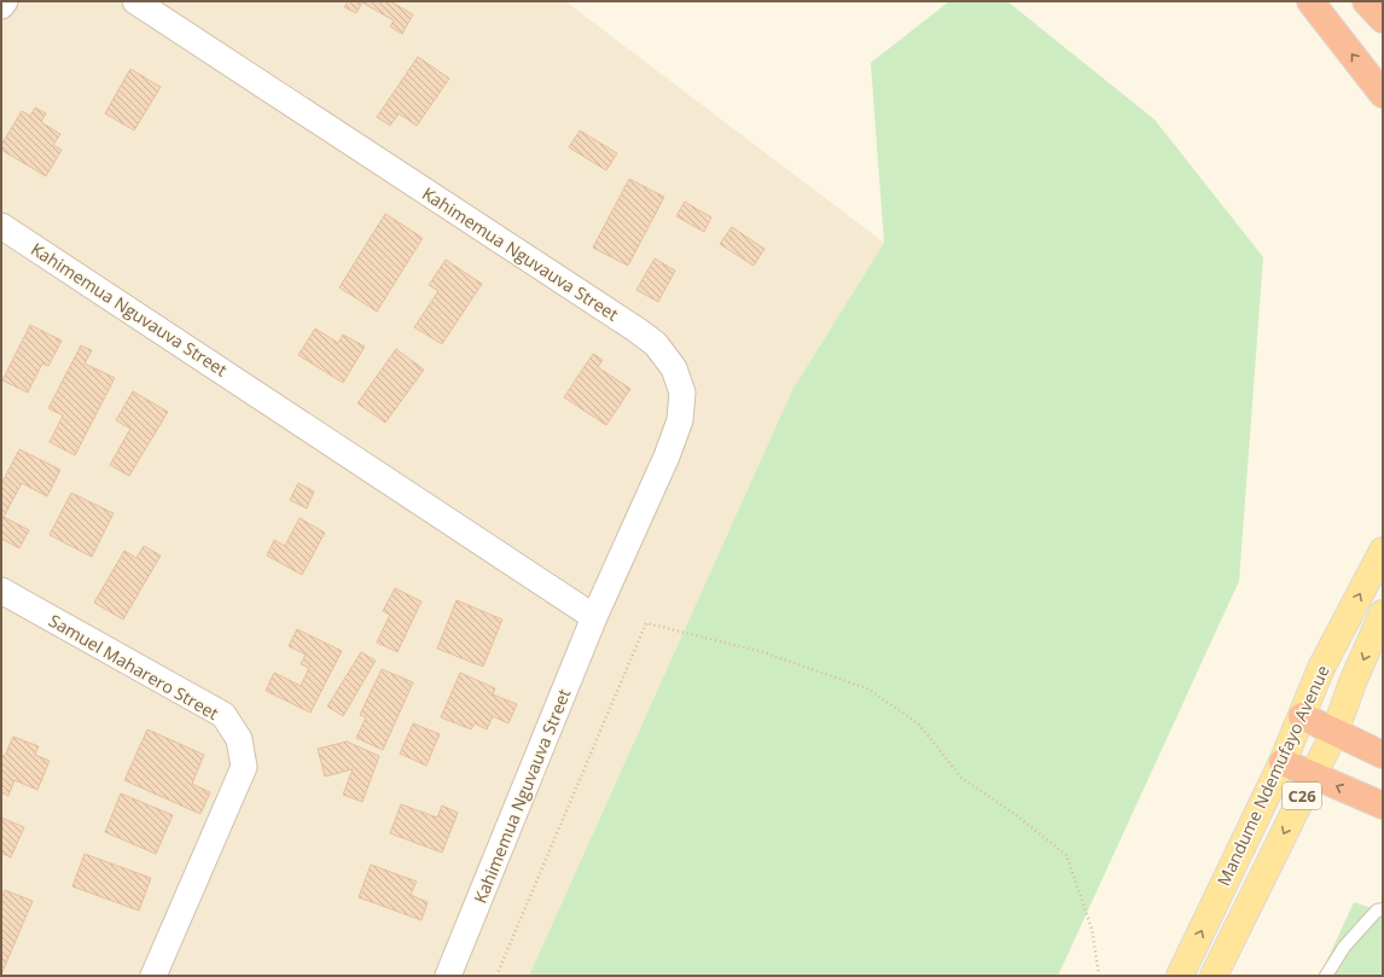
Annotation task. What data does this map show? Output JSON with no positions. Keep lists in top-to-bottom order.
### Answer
{
  "streets": {
    "main road": ["Mandume Ndemufayo Avenue", "C26"],
    "street": ["Kahimemua Nguvauva Street", "Samuel Maharero Street"]
  }
}
